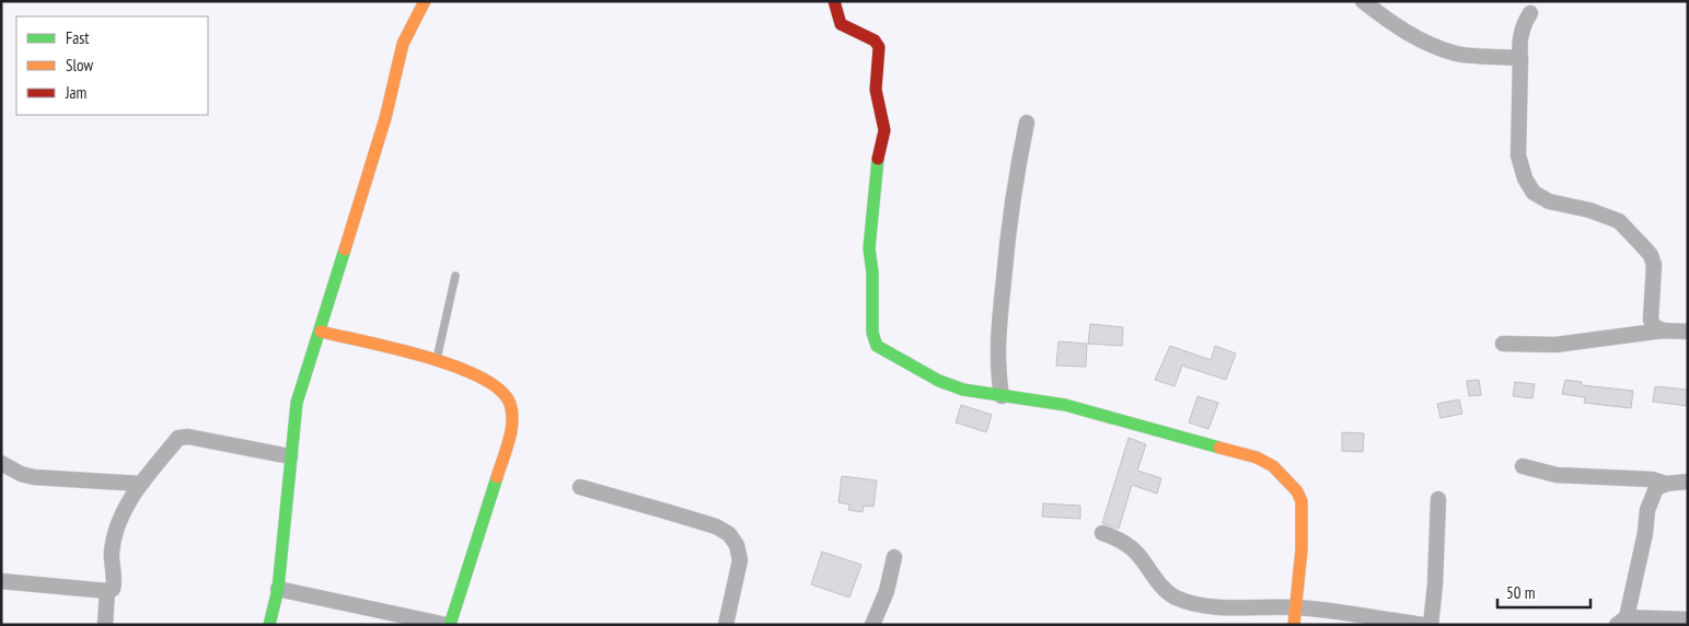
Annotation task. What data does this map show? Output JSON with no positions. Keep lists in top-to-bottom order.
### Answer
{
  "legend": ["Fast", "Slow", "Jam"],
  "scale_bar": "50 m"
}
